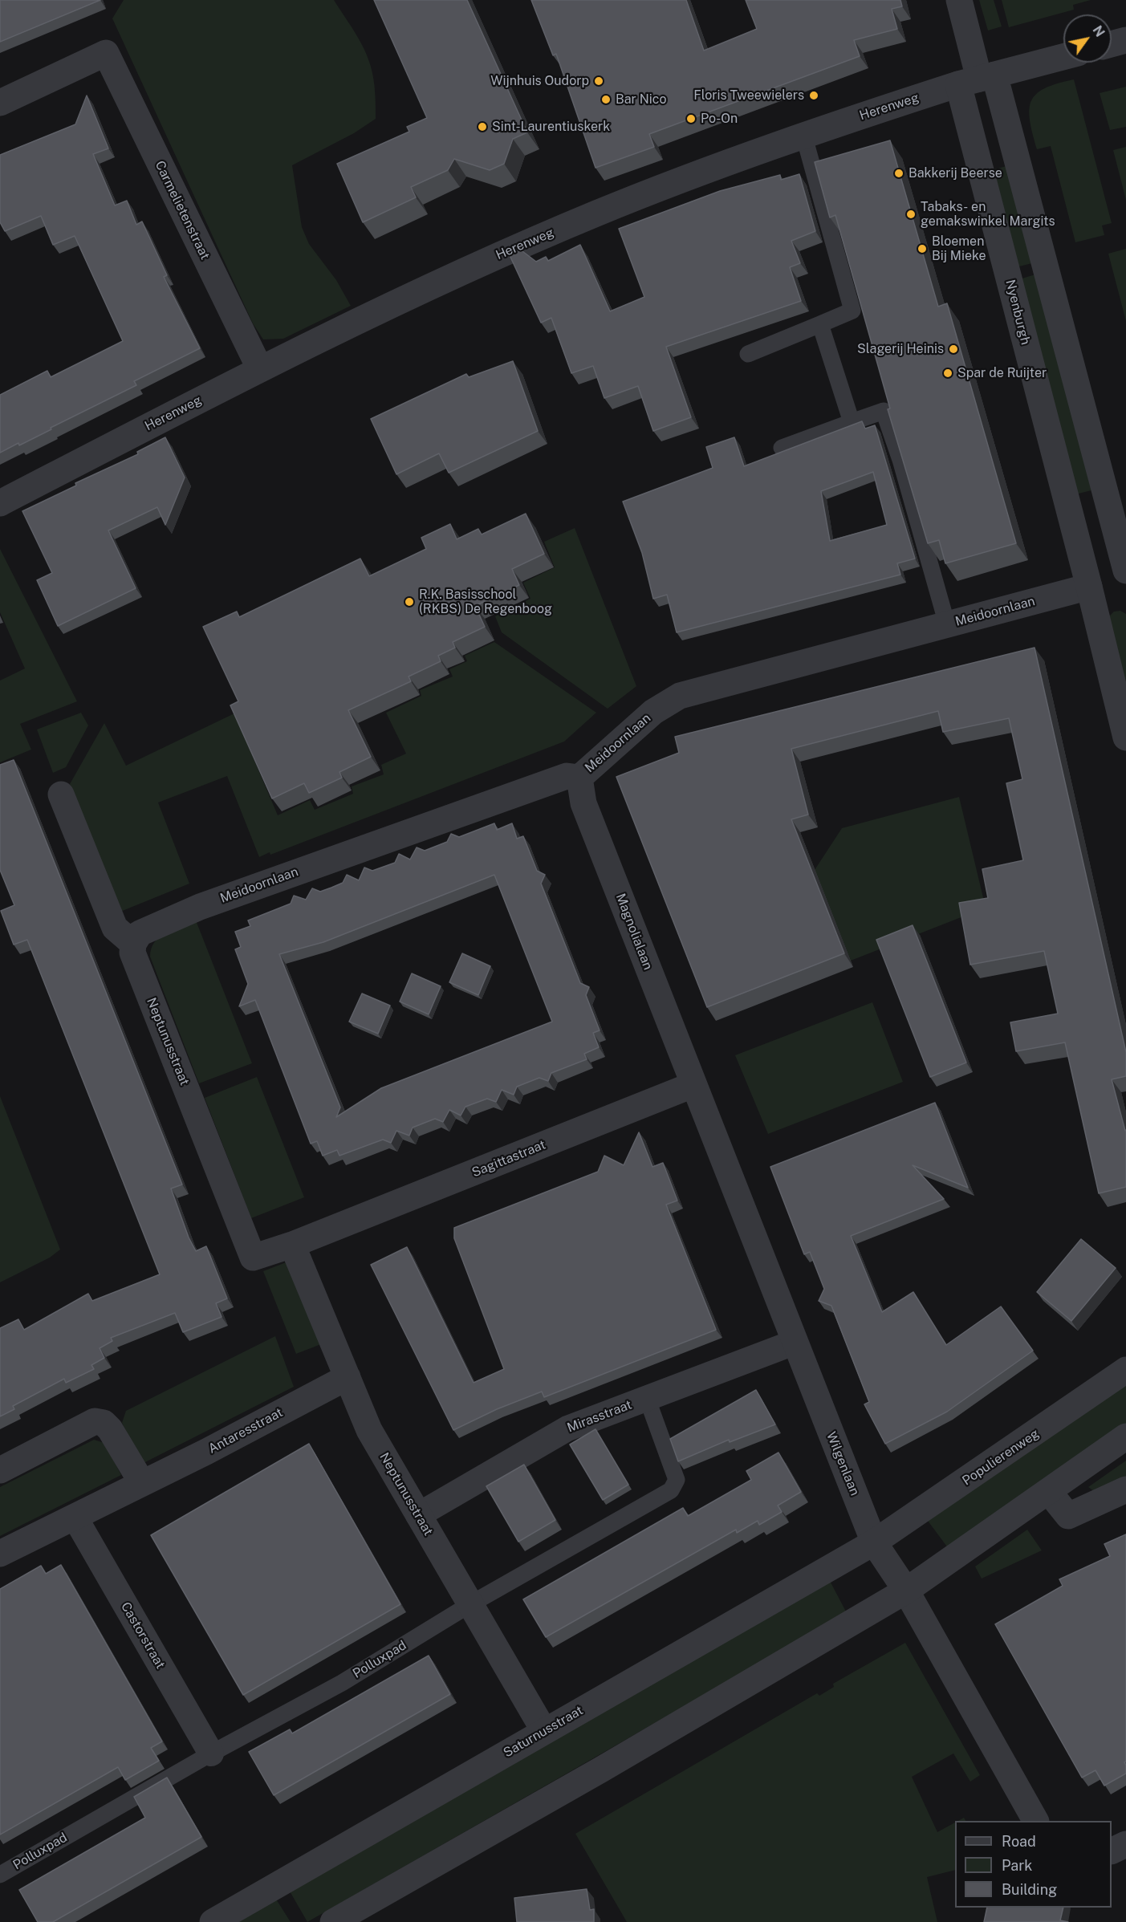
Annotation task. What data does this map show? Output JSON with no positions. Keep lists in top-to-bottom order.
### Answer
{
  "streets": {
    "street": [
      "Herenweg",
      "Carmelietenstraat",
      "Nyenburgh",
      "Meidoornlaan",
      "Magnolialaan",
      "Neptunusstraat",
      "Sagittastraat",
      "Mirasstraat",
      "Antaresstraat",
      "Populierenweg",
      "Wilgenlaan",
      "Castorstraat",
      "Saturnusstraat"
    ],
    "lane": ["Polluxpad"]
  },
  "crossings": [
    ["Herenweg", "Carmelietenstraat"],
    ["Herenweg", "Nyenburgh"],
    ["Nyenburgh", "Meidoornlaan"],
    ["Meidoornlaan", "Magnolialaan"],
    ["Meidoornlaan", "Neptunusstraat"],
    ["Magnolialaan", "Sagittastraat"],
    ["Magnolialaan", "Wilgenlaan"],
    ["Neptunusstraat", "Sagittastraat"],
    ["Neptunusstraat", "Mirasstraat"],
    ["Neptunusstraat", "Antaresstraat"],
    ["Neptunusstraat", "Polluxpad"],
    ["Neptunusstraat", "Saturnusstraat"],
    ["Sagittastraat", "Wilgenlaan"],
    ["Mirasstraat", "Wilgenlaan"],
    ["Mirasstraat", "Polluxpad"],
    ["Antaresstraat", "Castorstraat"],
    ["Populierenweg", "Wilgenlaan"],
    ["Populierenweg", "Saturnusstraat"],
    ["Wilgenlaan", "Saturnusstraat"],
    ["Castorstraat", "Polluxpad"]
  ],
  "places": [
    "Wijnhuis Oudorp",
    "Floris Tweewielers",
    "Bar Nico",
    "Po-On",
    "Sint-Laurentiuskerk",
    "Bakkerij Beerse",
    "Tabaks- en gemakswinkel Margits",
    "Bloemen Bij Mieke",
    "Slagerij Heinis",
    "Spar de Ruijter",
    "R.K. Basisschool (RKBS) De Regenboog"
  ],
  "legend": ["Road", "Park", "Building"],
  "north": "top right"
}
